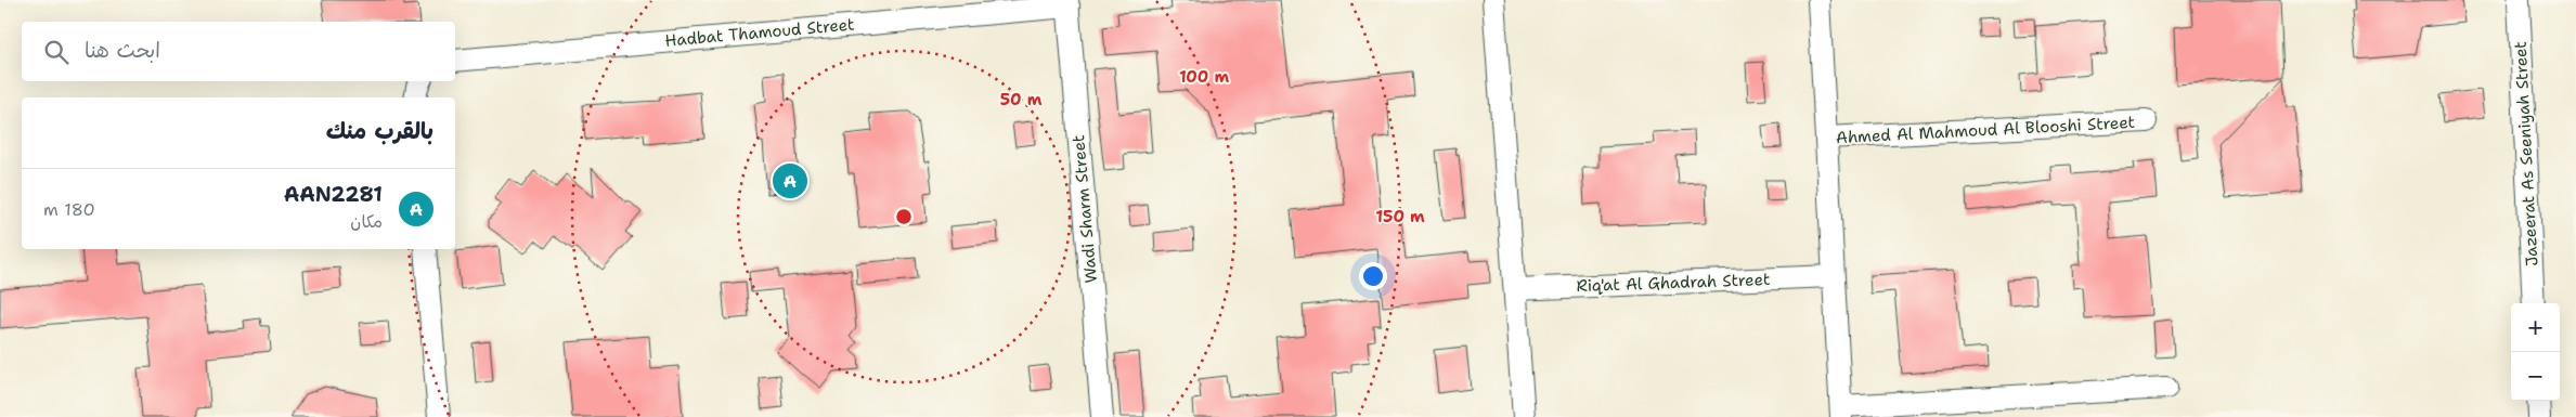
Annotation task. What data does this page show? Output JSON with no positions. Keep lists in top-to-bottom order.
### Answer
{
  "streets": {
    "street": [
      "Hadbat Thamoud Street",
      "Ahmed Al Mahmoud Al Blooshi Street",
      "Jazeerat As Seeniyah Street",
      "Wadi Sharm Street",
      "Riq'at Al Ghadrah Street"
    ]
  },
  "crossings": [
    ["Hadbat Thamoud Street", "Wadi Sharm Street"],
    ["Ahmed Al Mahmoud Al Blooshi Street", "Riq'at Al Ghadrah Street"]
  ],
  "page": {
    "search": "ابحث هنا",
    "heading": "بالقرب منك",
    "pins": "A",
    "list": [
      {
        "mark": "A",
        "name": "AAN2281",
        "note": "مكان",
        "value": "180 m"
      }
    ],
    "map_buttons": ["+", "−"]
  },
  "rings": ["100 m", "50 m", "150 m"]
}
